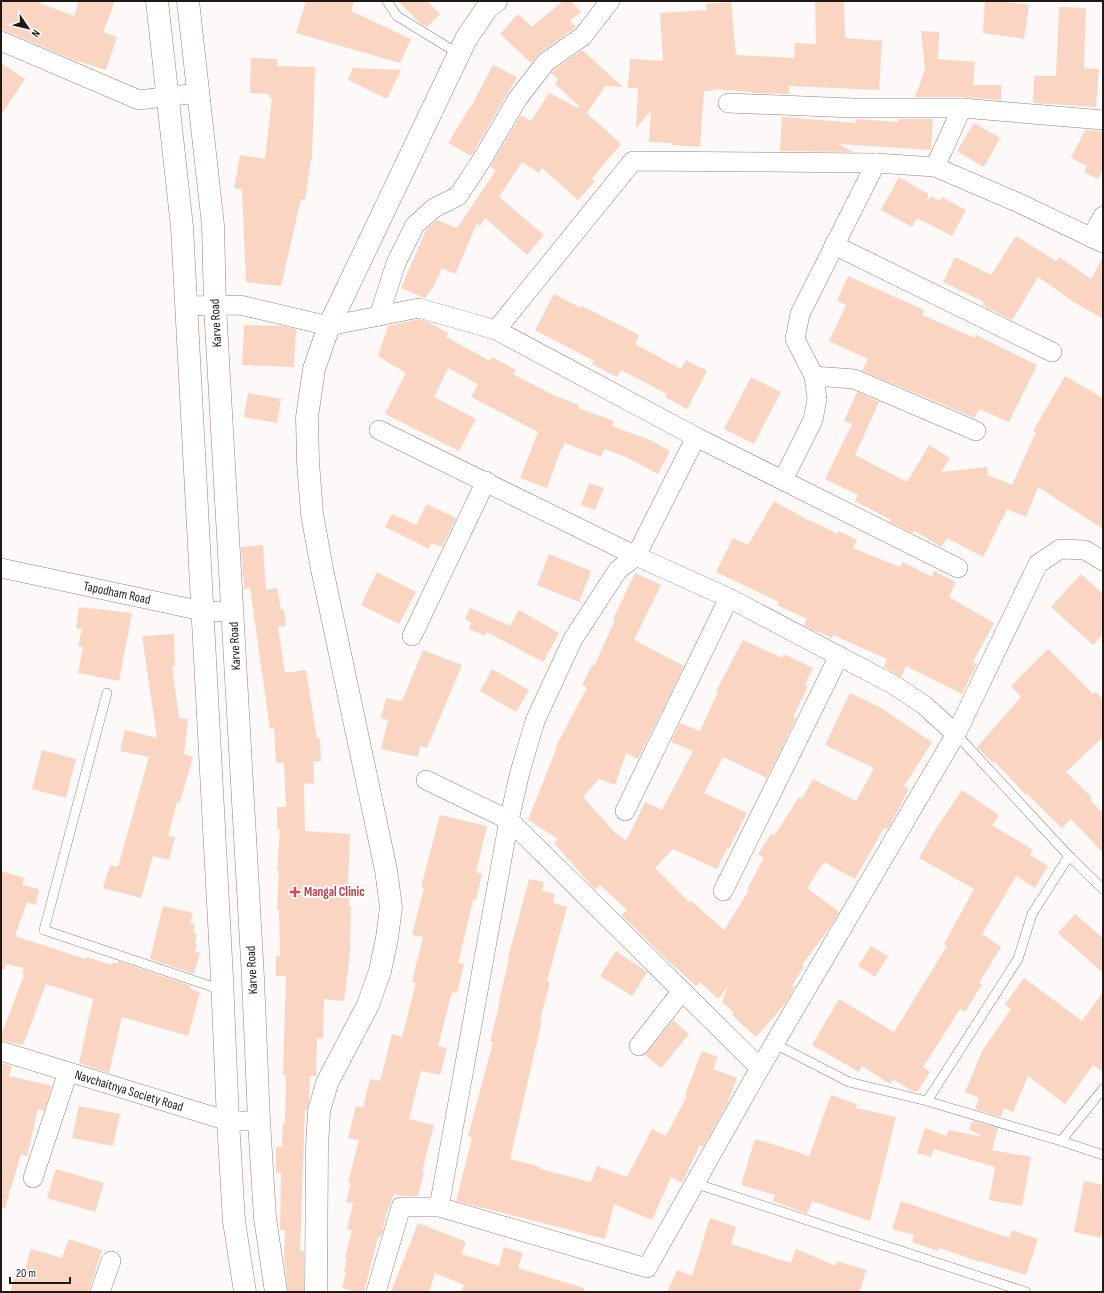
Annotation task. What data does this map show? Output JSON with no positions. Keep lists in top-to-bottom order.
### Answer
{
  "streets": {
    "main road": ["Karve Road"],
    "street": ["Tapodham Road", "Navchaitnya Society Road"]
  },
  "crossings": [
    ["Karve Road", "Tapodham Road"],
    ["Karve Road", "Navchaitnya Society Road"]
  ],
  "places": {
    "health": ["Mangal Clinic"]
  },
  "scale_bar": "20 m",
  "north": "bottom right"
}
